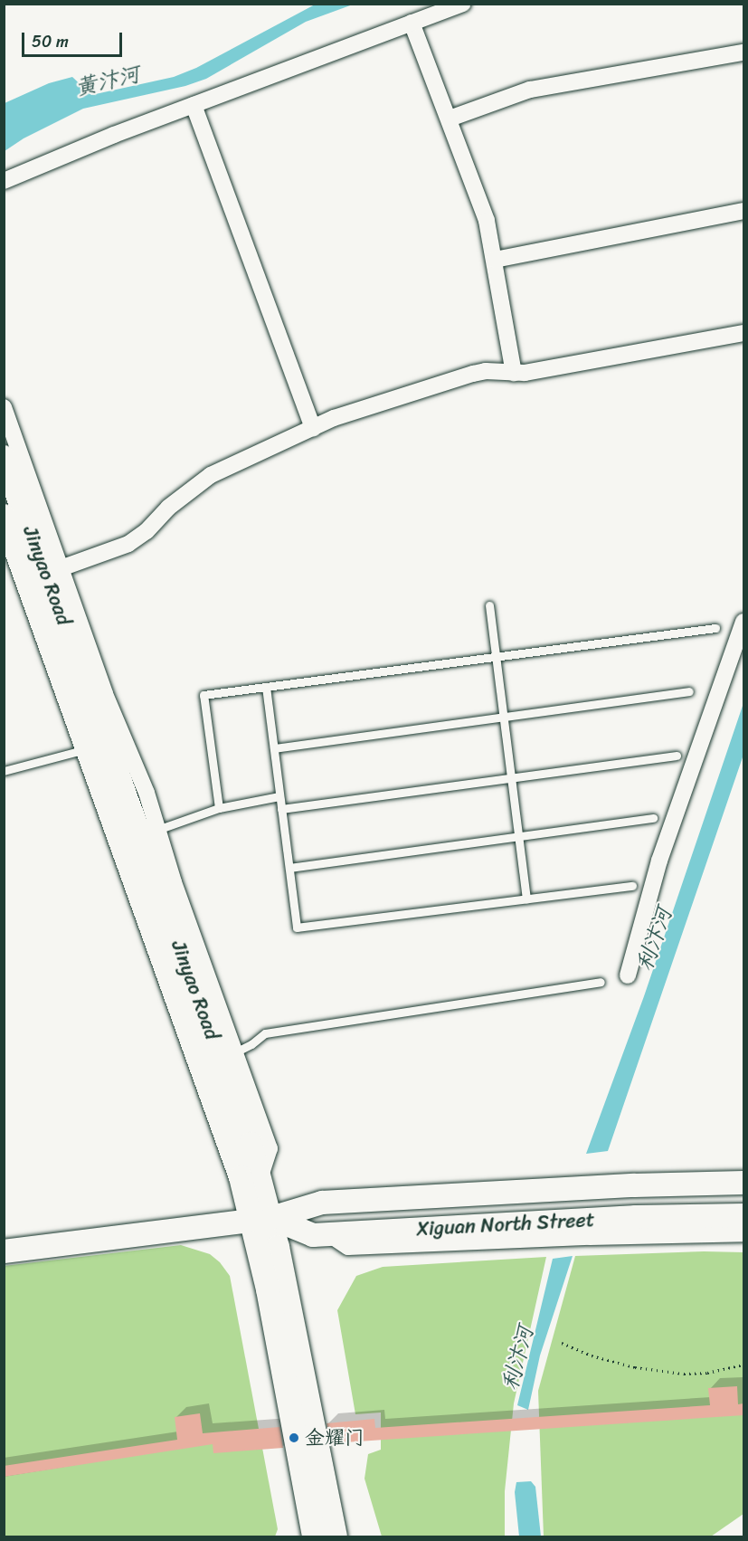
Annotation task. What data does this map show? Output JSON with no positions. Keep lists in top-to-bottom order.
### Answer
{
  "streets": {
    "main road": ["Jinyao Road", "Xiguan North Street"]
  },
  "crossings": [
    ["Jinyao Road", "Xiguan North Street"]
  ],
  "water": ["黄汴河", "利汴河"],
  "places": ["金耀门"],
  "scale_bar": "50 m"
}
